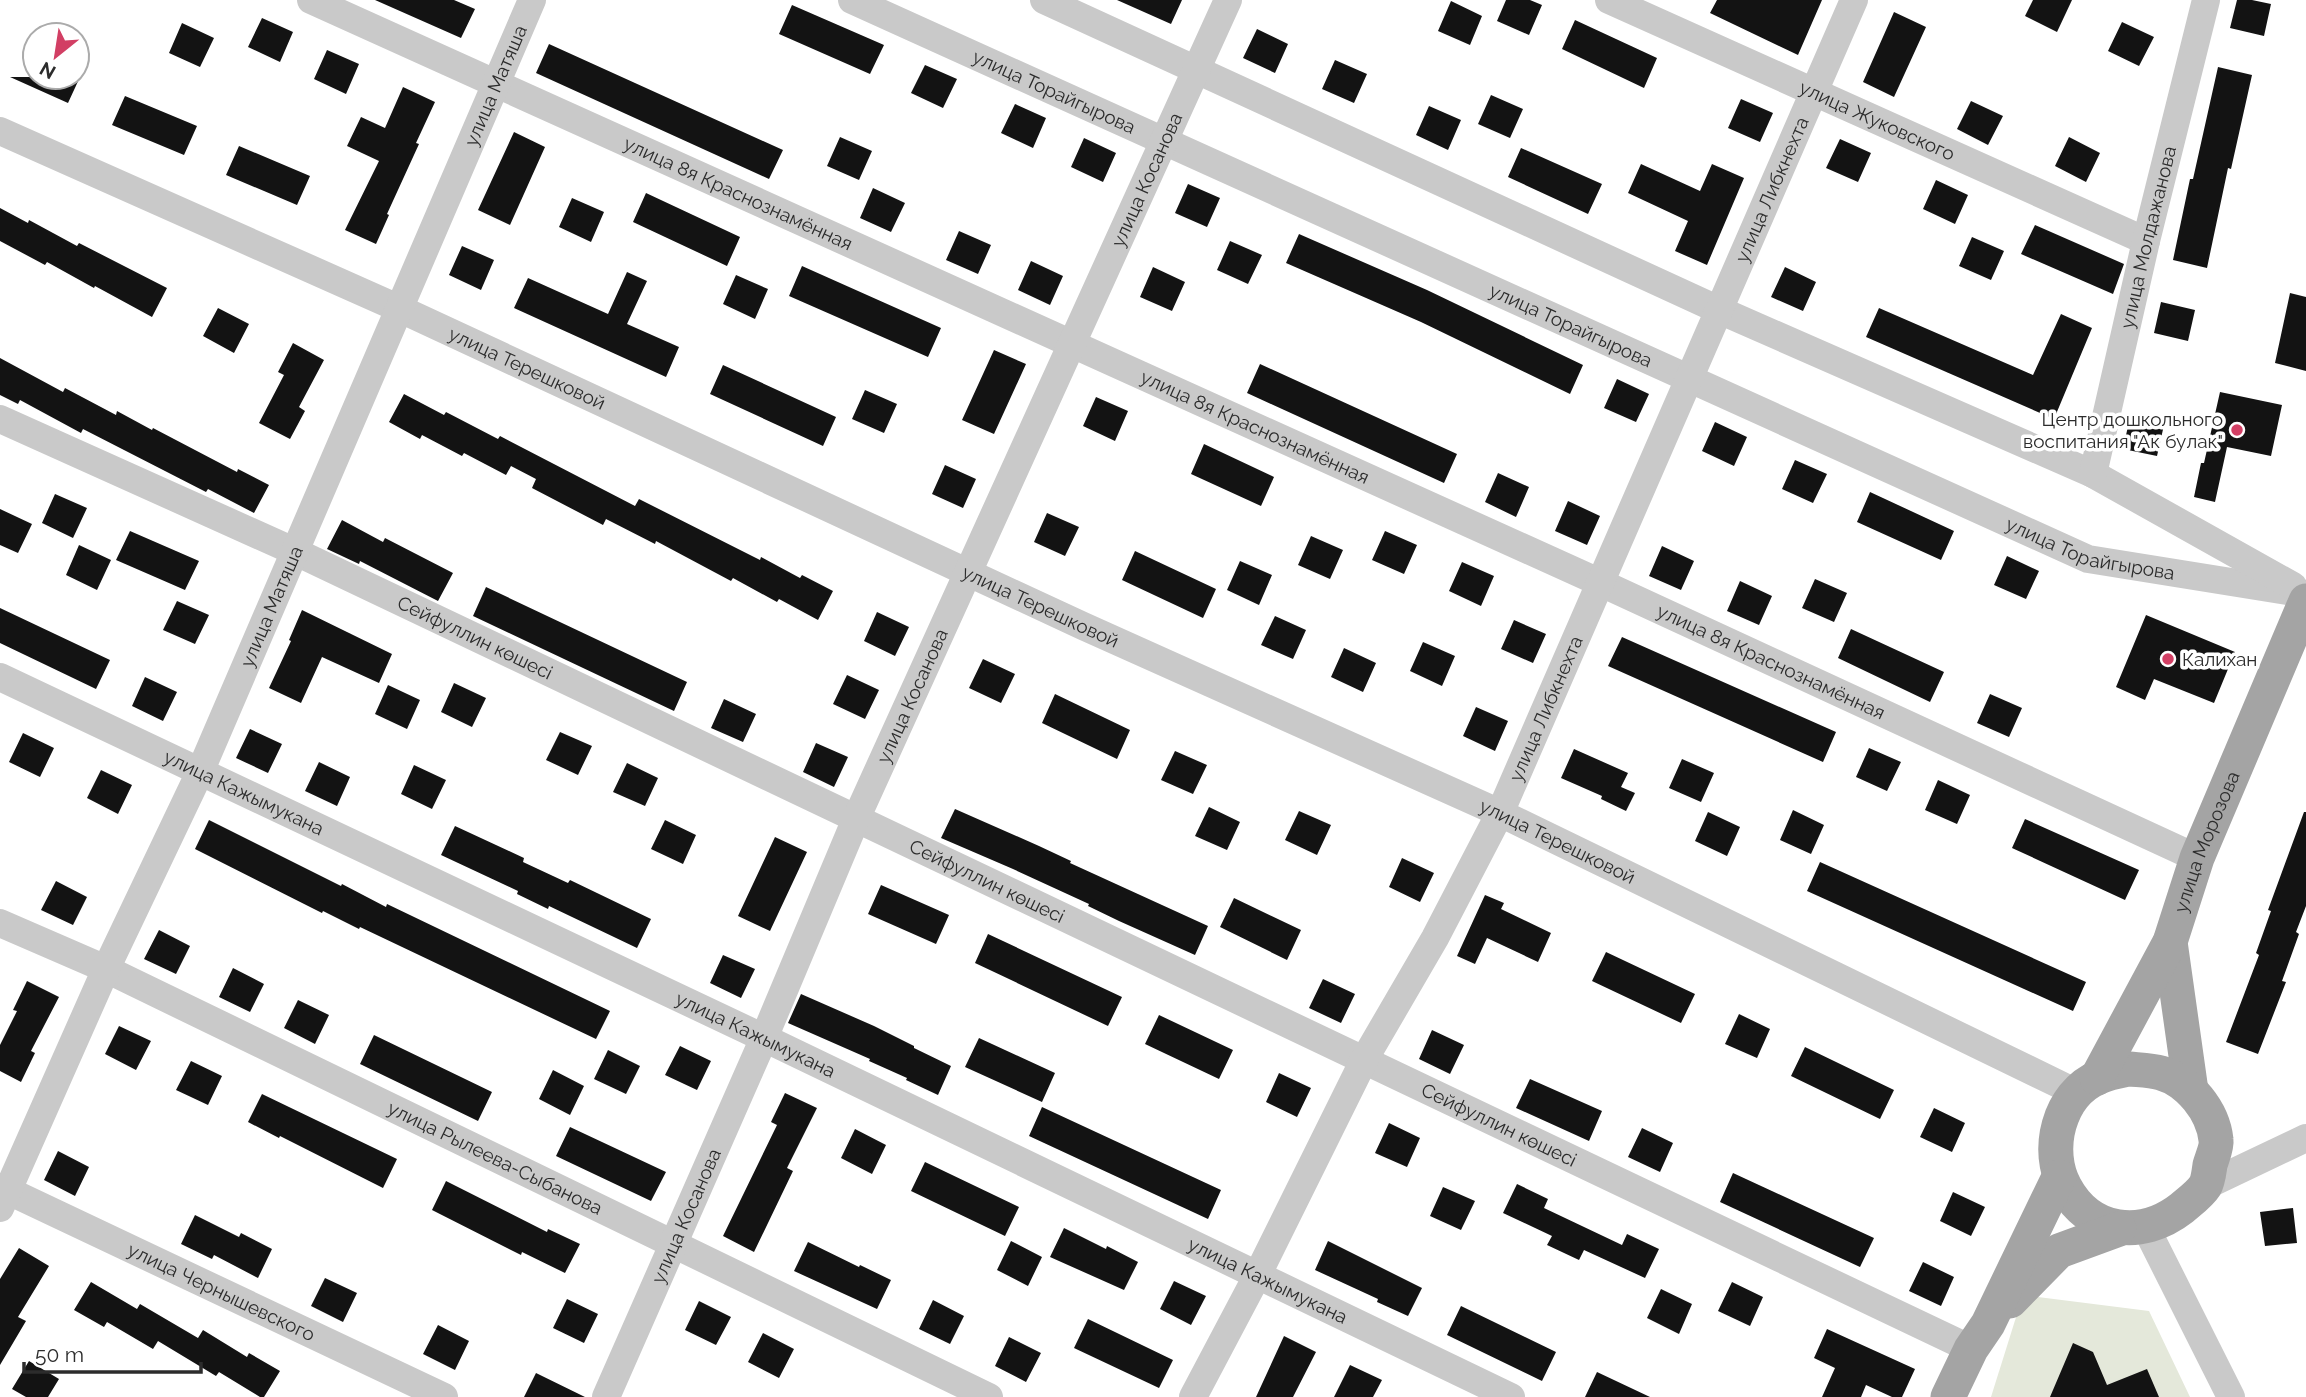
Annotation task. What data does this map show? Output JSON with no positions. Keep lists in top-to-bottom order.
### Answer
{
  "streets": {
    "main road": ["улица Морозова"],
    "street": [
      "улица Матяша",
      "улица Торайгырова",
      "улица Жуковского",
      "улица Косанова",
      "улица Либкнехта",
      "улица 8я Краснознамённая",
      "улица Молдажанова",
      "улица Терешковой",
      "Сейфуллин көшесі",
      "улица Кажымукана",
      "улица Рылеева-Сыбанова",
      "улица Чернышевского"
    ]
  },
  "crossings": [
    ["улица Матяша", "улица 8я Краснознамённая"],
    ["улица Матяша", "улица Терешковой"],
    ["улица Матяша", "Сейфуллин көшесі"],
    ["улица Матяша", "улица Кажымукана"],
    ["улица Матяша", "улица Рылеева-Сыбанова"],
    ["улица Матяша", "улица Чернышевского"],
    ["улица Торайгырова", "улица Косанова"],
    ["улица Торайгырова", "улица Либкнехта"],
    ["улица Торайгырова", "улица Молдажанова"],
    ["улица Жуковского", "улица Либкнехта"],
    ["улица Жуковского", "улица Молдажанова"],
    ["улица Косанова", "улица 8я Краснознамённая"],
    ["улица Косанова", "улица Терешковой"],
    ["улица Косанова", "Сейфуллин көшесі"],
    ["улица Косанова", "улица Кажымукана"],
    ["улица Косанова", "улица Рылеева-Сыбанова"],
    ["улица Либкнехта", "улица 8я Краснознамённая"],
    ["улица Либкнехта", "улица Терешковой"],
    ["улица Либкнехта", "Сейфуллин көшесі"],
    ["улица Либкнехта", "улица Кажымукана"],
    ["улица 8я Краснознамённая", "улица Морозова"],
    ["улица Терешковой", "улица Морозова"]
  ],
  "places": ["Центр дошкольного воспитания \"Ак булак\"", "Калихан"],
  "scale_bar": "50 m",
  "north": "bottom left"
}
